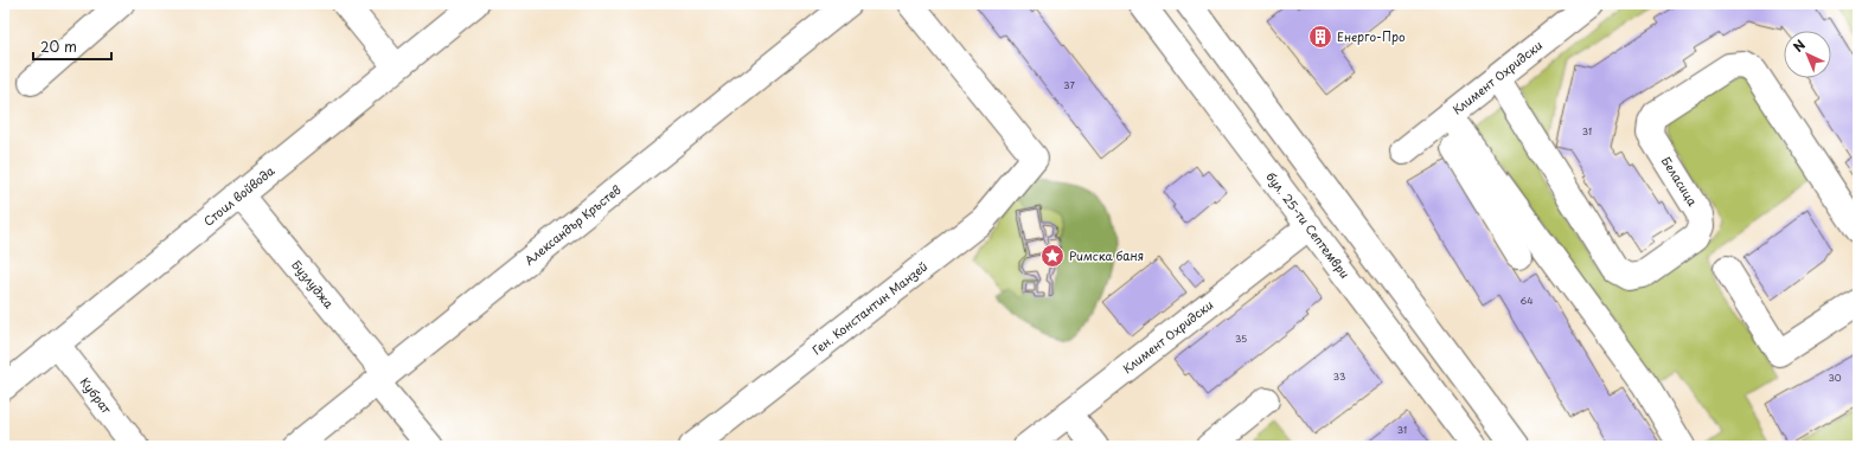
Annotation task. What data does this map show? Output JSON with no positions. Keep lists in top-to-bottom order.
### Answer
{
  "streets": {
    "street": [
      "Климент Охридски",
      "Беласица",
      "Стоил войвода",
      "Александър Кръстев",
      "бул. 25-ти Септември",
      "Бузлуджа",
      "Ген. Константин Манзей",
      "Кубрат"
    ]
  },
  "crossings": [
    ["Климент Охридски", "Беласица"],
    ["Климент Охридски", "бул. 25-ти Септември"],
    ["Стоил войвода", "Бузлуджа"],
    ["Стоил войвода", "Кубрат"],
    ["Александър Кръстев", "Бузлуджа"]
  ],
  "places": {
    "building": ["Енерго-Про"],
    "place": ["Римска баня"]
  },
  "house_numbers": [
    "37",
    "31",
    "64",
    "35",
    "33",
    "30",
    "31"
  ],
  "scale_bar": "20 m",
  "north": "top left"
}
